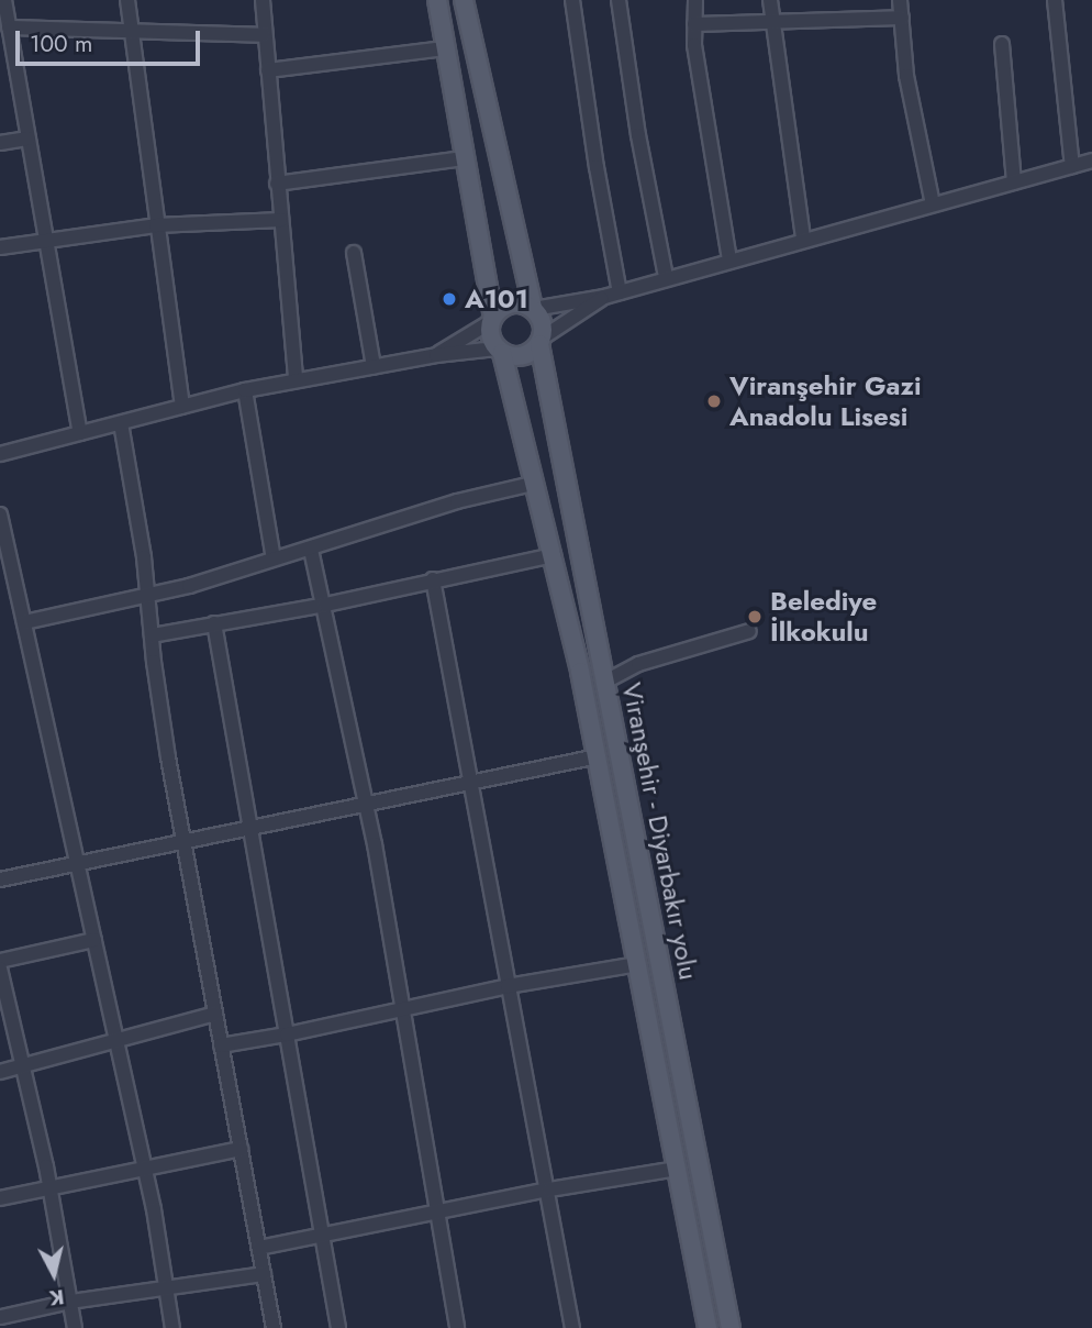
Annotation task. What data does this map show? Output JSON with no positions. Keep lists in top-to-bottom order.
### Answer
{
  "streets": {
    "main road": ["Viranşehir - Diyarbakır yolu"]
  },
  "places": ["A101", "Viranşehir Gazi Anadolu Lisesi", "Belediye İlkokulu"],
  "scale_bar": "100 m",
  "north": "bottom"
}
